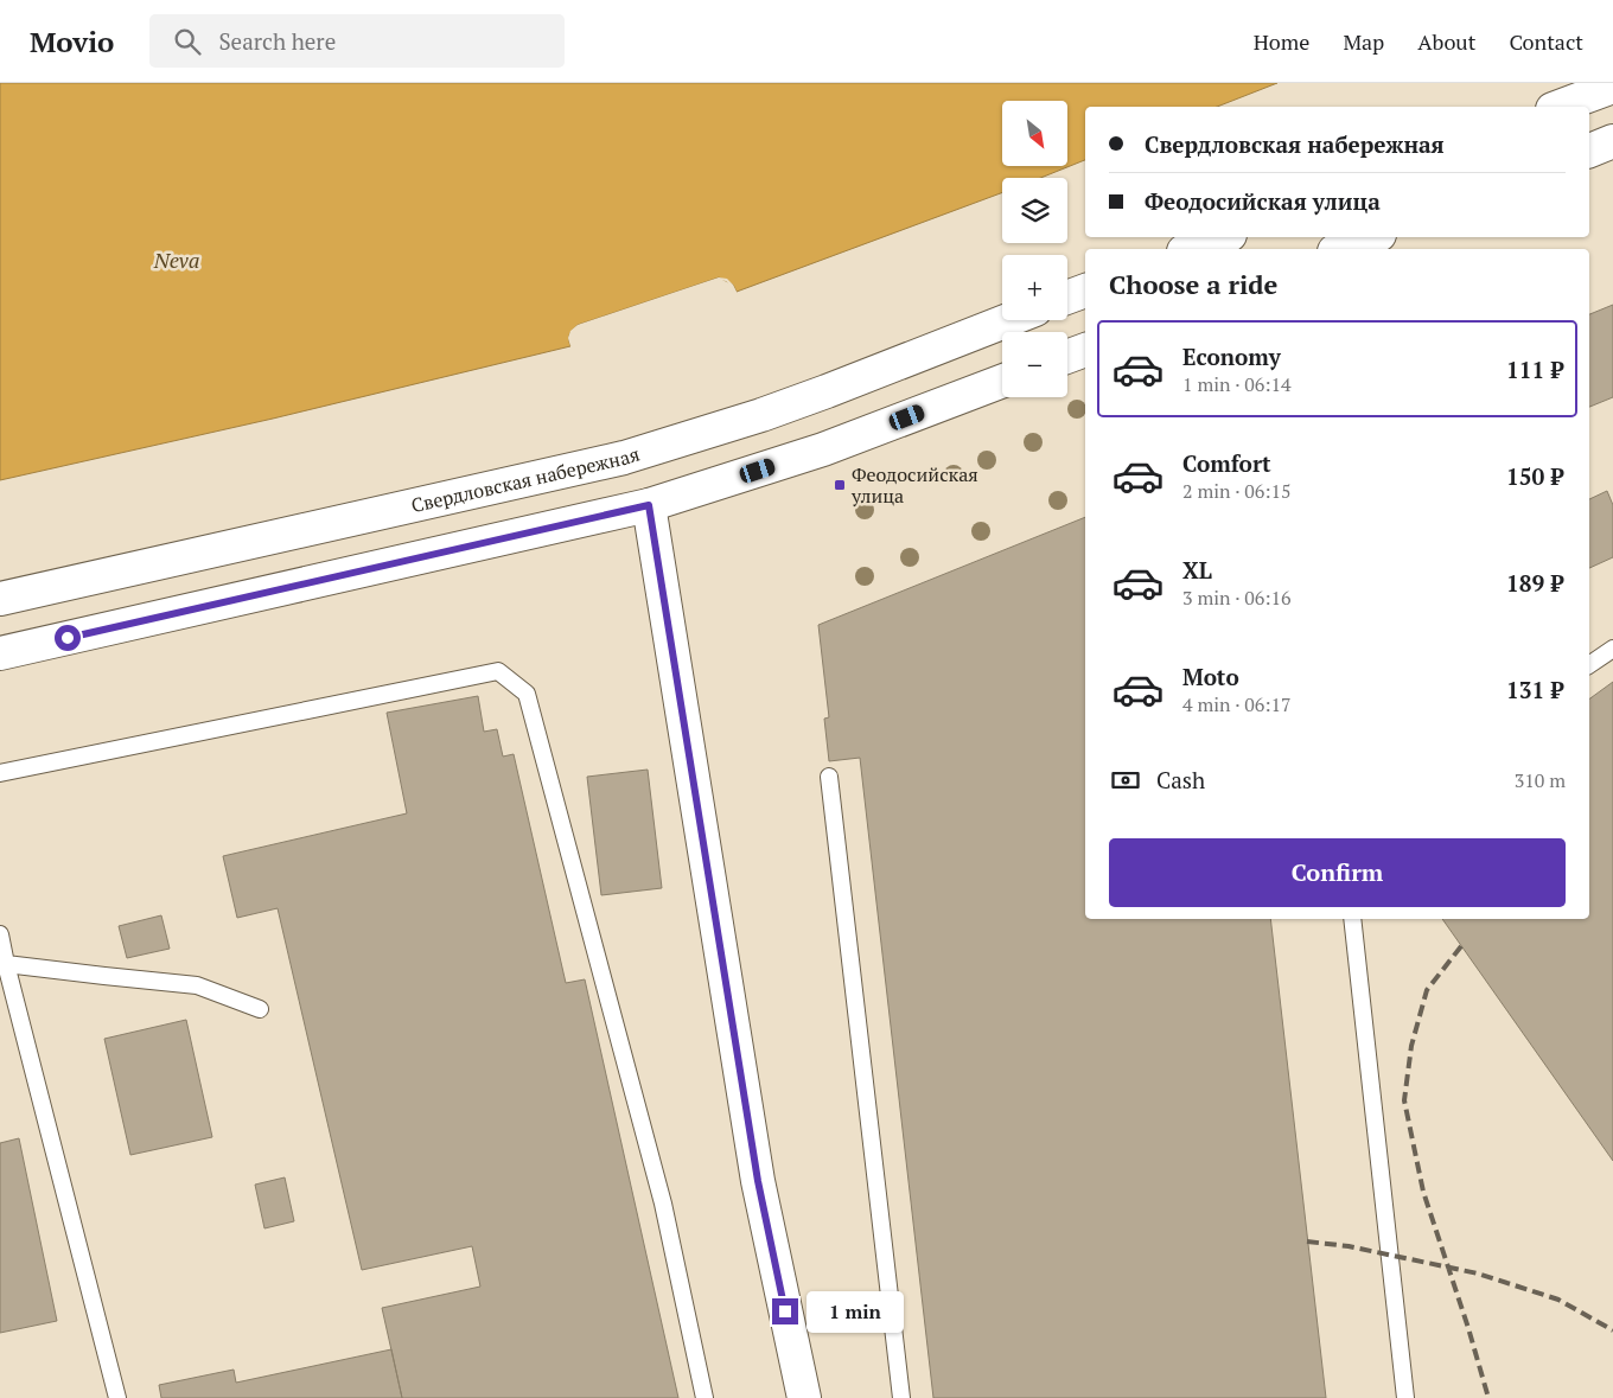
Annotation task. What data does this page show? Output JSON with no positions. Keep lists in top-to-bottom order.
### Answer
{
  "streets": {
    "main road": ["Свердловская набережная"]
  },
  "water": ["Neva"],
  "places": {
    "transit": ["Феодосийская улица"]
  },
  "north": "bottom right",
  "page": {
    "header": "Movio",
    "search": "Search here",
    "nav": [
      "Home",
      "Map",
      "About",
      "Contact"
    ],
    "map_buttons": ["+", "−"],
    "banner": ["Свердловская набережная", "Феодосийская улица"],
    "heading": "Choose a ride",
    "list": [
      {
        "name": "Economy",
        "note": "1 min · 06:14",
        "value": "111 ₽"
      },
      {
        "name": "Comfort",
        "note": "2 min · 06:15",
        "value": "150 ₽"
      },
      {
        "name": "XL",
        "note": "3 min · 06:16",
        "value": "189 ₽"
      },
      {
        "name": "Moto",
        "note": "4 min · 06:17",
        "value": "131 ₽"
      }
    ],
    "pay": ["Cash", "310 m"],
    "buttons": "Confirm",
    "bubble": "1 min"
  }
}
